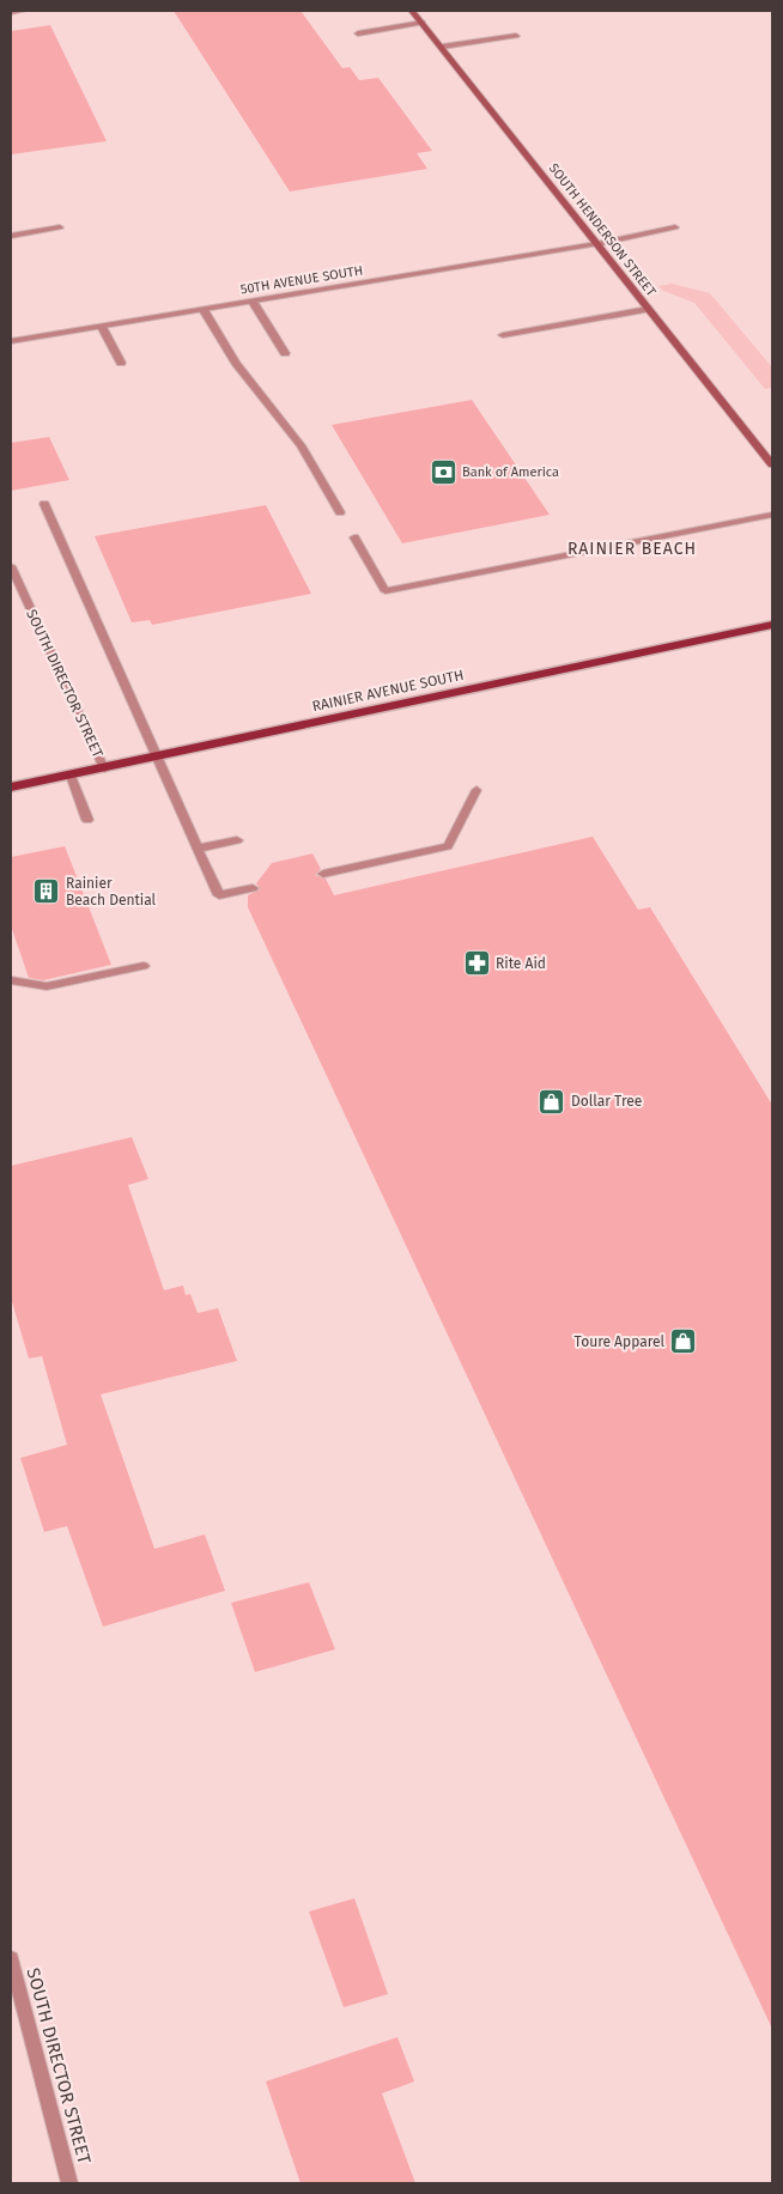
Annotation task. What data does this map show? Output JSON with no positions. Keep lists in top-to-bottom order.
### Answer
{
  "streets": {
    "main road": ["SOUTH HENDERSON STREET", "RAINIER AVENUE SOUTH"],
    "street": ["50TH AVENUE SOUTH", "SOUTH DIRECTOR STREET"]
  },
  "crossings": [
    ["SOUTH HENDERSON STREET", "50TH AVENUE SOUTH"],
    ["SOUTH DIRECTOR STREET", "RAINIER AVENUE SOUTH"]
  ],
  "districts": ["RAINIER BEACH"],
  "places": {
    "bank": ["Bank of America"],
    "building": ["Rainier Beach Dential"],
    "pharmacy": ["Rite Aid"],
    "shop": ["Dollar Tree", "Toure Apparel"]
  }
}
